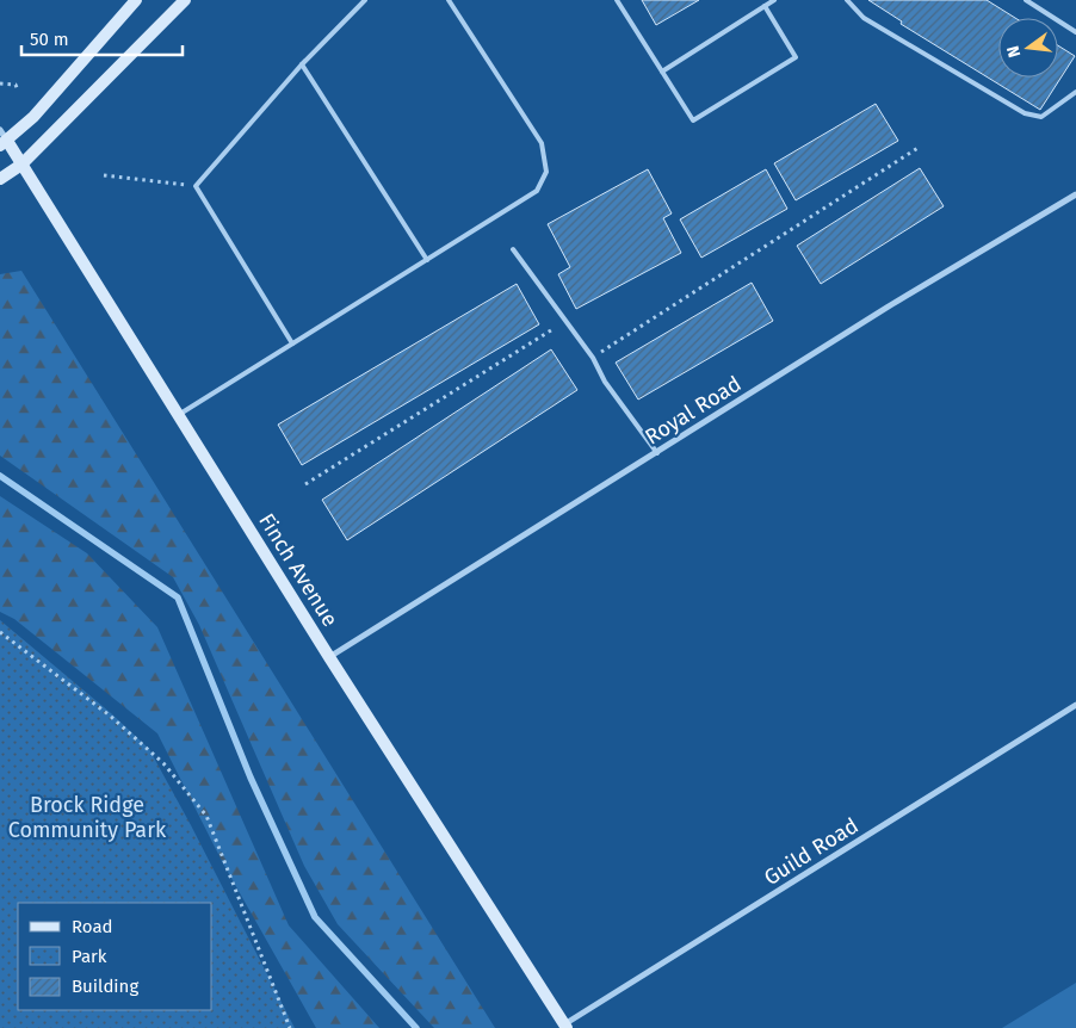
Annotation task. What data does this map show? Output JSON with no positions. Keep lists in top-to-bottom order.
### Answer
{
  "streets": {
    "main road": ["Finch Avenue"],
    "street": ["Royal Road", "Guild Road"]
  },
  "crossings": [
    ["Royal Road", "Finch Avenue"],
    ["Finch Avenue", "Guild Road"]
  ],
  "parks": ["Brock Ridge Community Park"],
  "legend": ["Road", "Park", "Building"],
  "scale_bar": "50 m",
  "north": "left"
}
